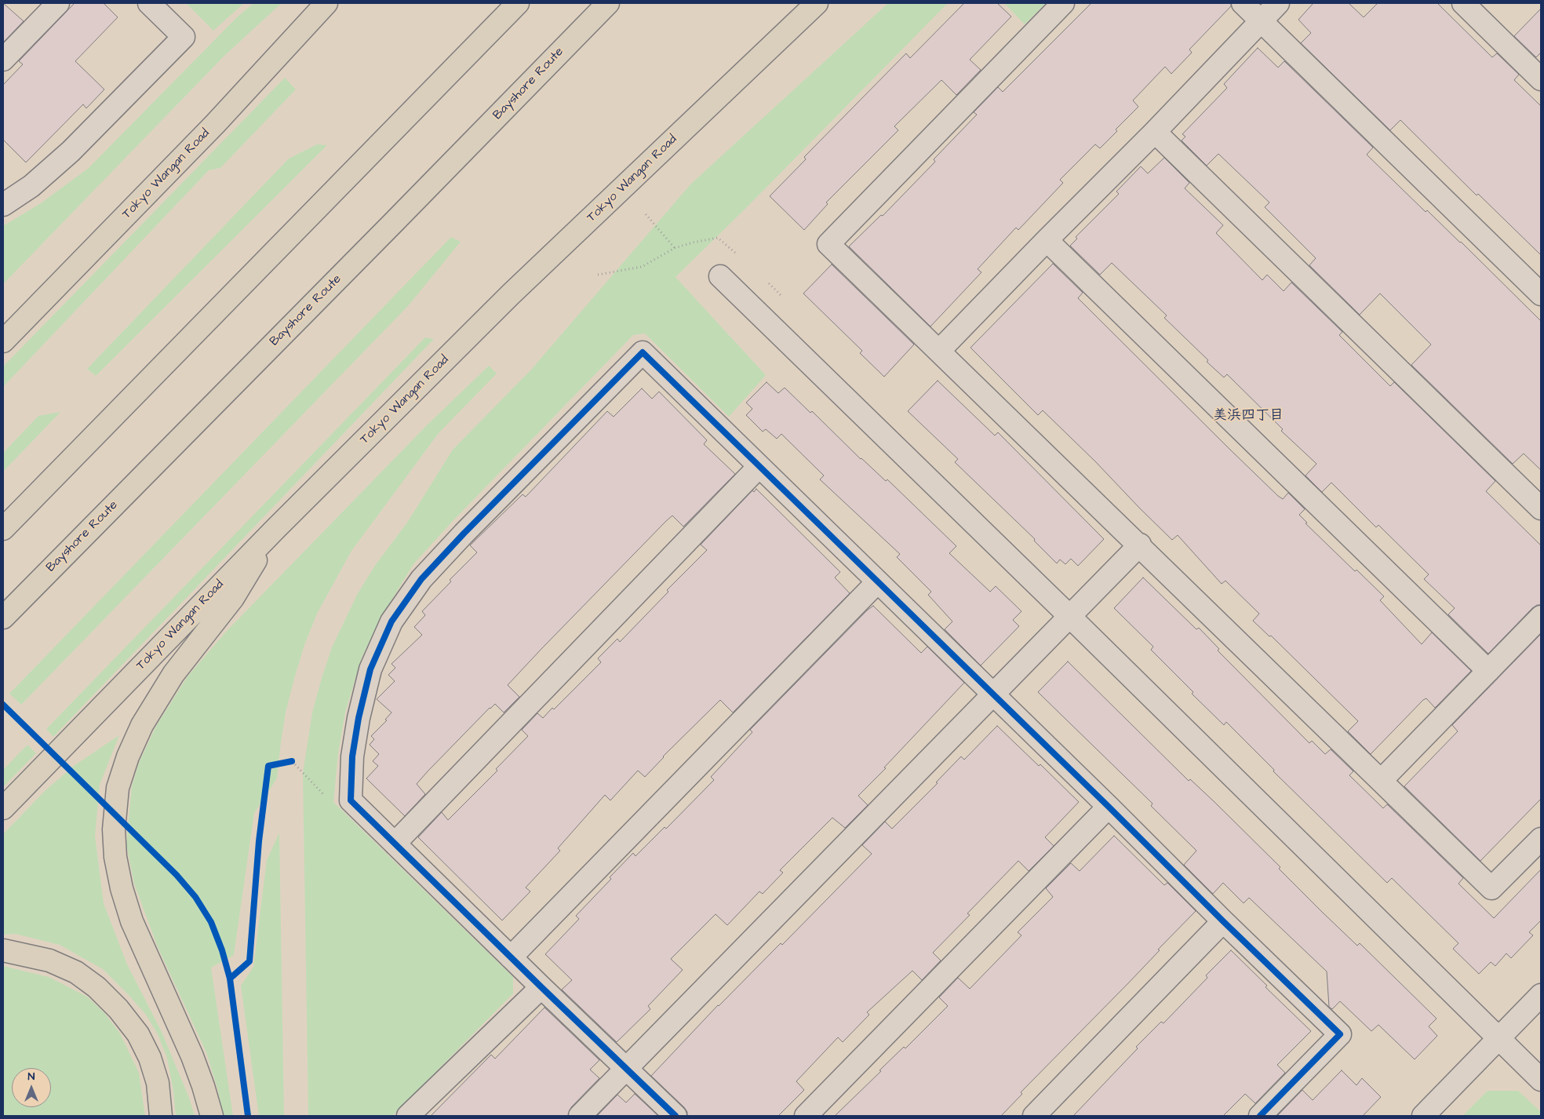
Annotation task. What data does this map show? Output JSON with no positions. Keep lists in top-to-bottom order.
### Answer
{
  "streets": {
    "highway": ["Bayshore Route", "Tokyo Wangan Road"]
  },
  "districts": ["美浜四丁目"],
  "north": "top"
}
